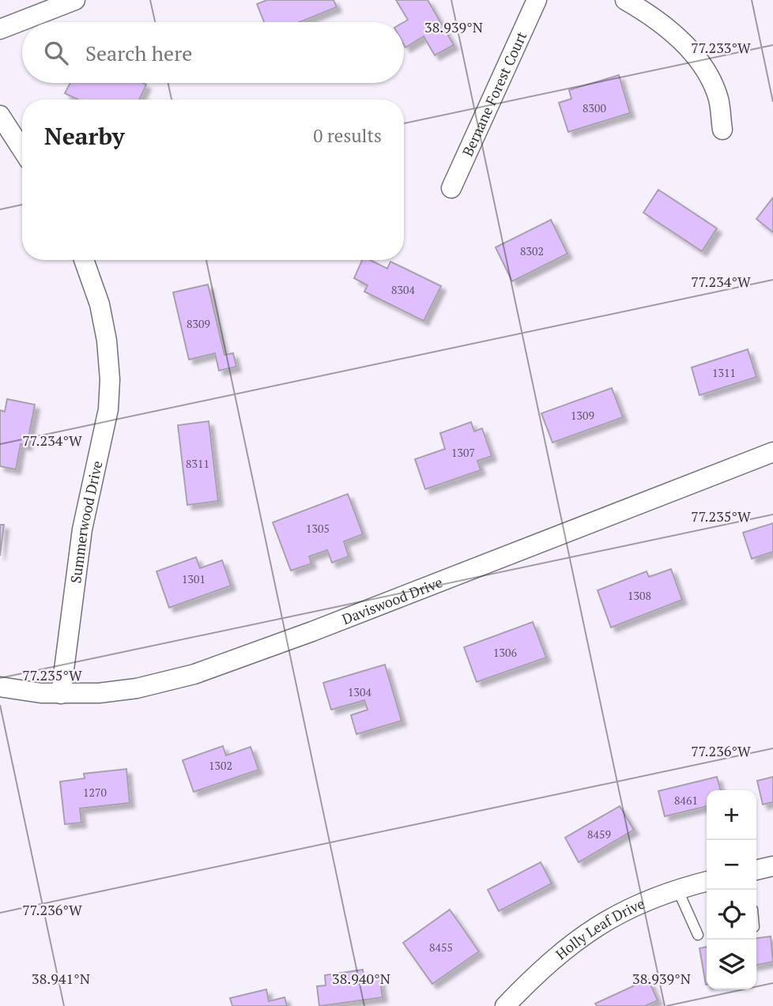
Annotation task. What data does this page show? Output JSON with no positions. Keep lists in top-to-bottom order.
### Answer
{
  "streets": {
    "street": [
      "Bernane Forest Court",
      "Summerwood Drive",
      "Daviswood Drive",
      "Holly Leaf Drive"
    ]
  },
  "crossings": [
    ["Summerwood Drive", "Daviswood Drive"]
  ],
  "house_numbers": [
    "8300",
    "8302",
    "8304",
    "8309",
    "1311",
    "1309",
    "1307",
    "8311",
    "1305",
    "1301",
    "1308",
    "1306",
    "1304",
    "1302",
    "1270",
    "8461",
    "8459",
    "8455"
  ],
  "page": {
    "search": "Search here",
    "heading": ["Nearby", "0 results"],
    "map_buttons": ["+", "−"]
  },
  "coordinates": [
    "38.939°N",
    "77.233°W",
    "77.234°W",
    "77.235°W",
    "77.236°W",
    "38.941°N",
    "38.940°N"
  ]
}
